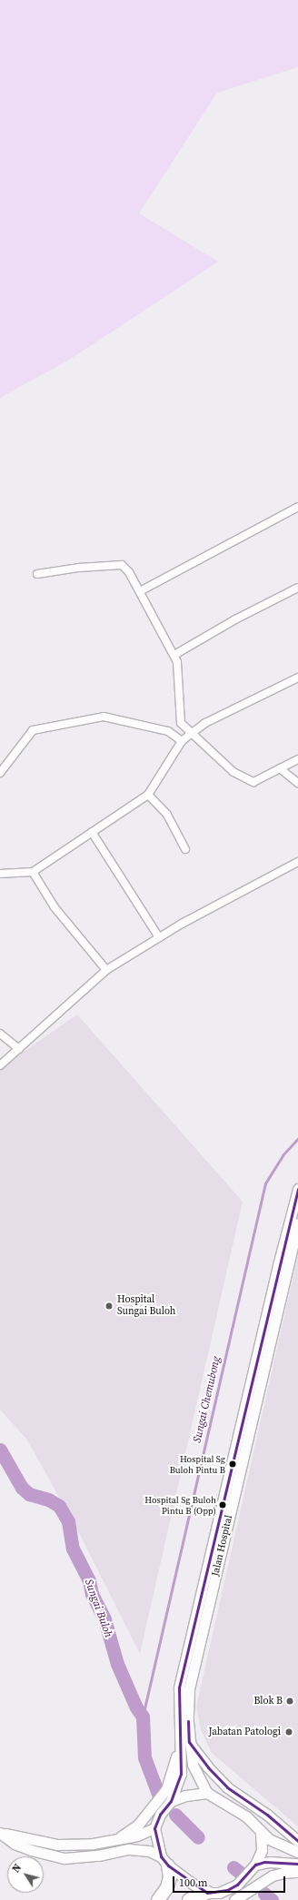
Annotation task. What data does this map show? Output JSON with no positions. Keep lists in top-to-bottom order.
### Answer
{
  "streets": {
    "main road": ["Jalan Hospital"]
  },
  "water": ["Sungai Chemubong", "Sungai Buloh"],
  "places": [
    "Hospital Sungai Buloh",
    "Hospital Sg Buloh Pintu B",
    "Hospital Sg Buloh Pintu B (Opp)",
    "Blok B",
    "Jabatan Patologi"
  ],
  "scale_bar": "100 m",
  "north": "top left"
}
